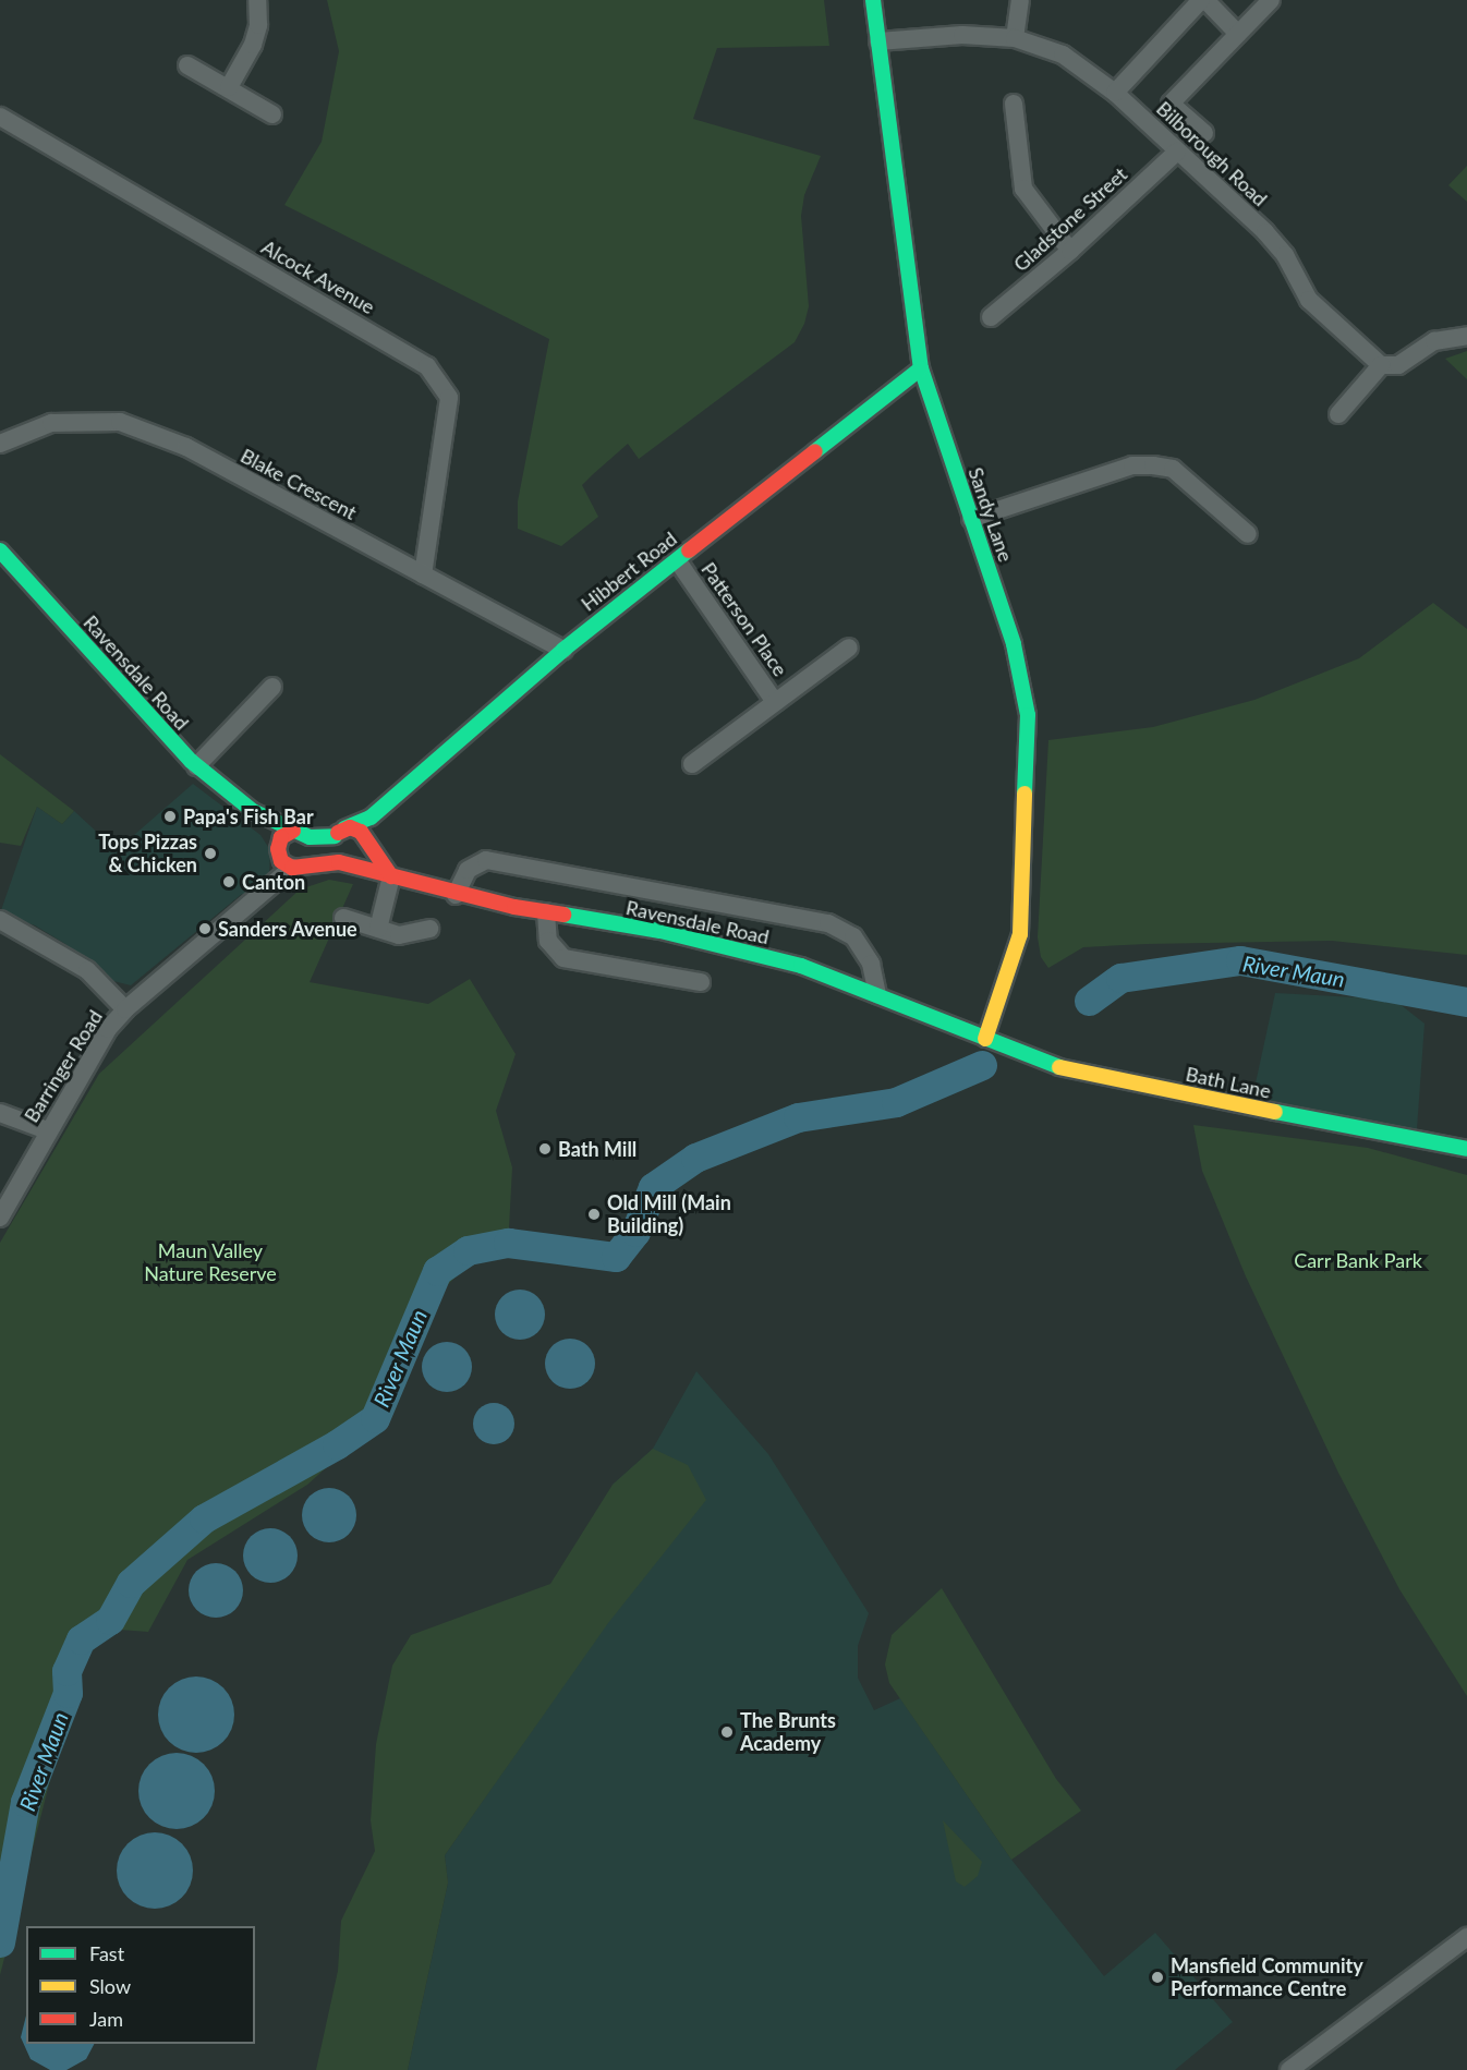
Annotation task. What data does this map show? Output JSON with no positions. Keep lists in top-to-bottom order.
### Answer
{
  "streets": {
    "main road": [
      "Sandy Lane",
      "Hibbert Road",
      "Ravensdale Road",
      "Bath Lane"
    ],
    "street": [
      "Bilborough Road",
      "Gladstone Street",
      "Alcock Avenue",
      "Blake Crescent",
      "Patterson Place",
      "Barringer Road"
    ]
  },
  "crossings": [
    ["Bilborough Road", "Gladstone Street"],
    ["Bilborough Road", "Sandy Lane"],
    ["Alcock Avenue", "Blake Crescent"],
    ["Blake Crescent", "Hibbert Road"],
    ["Sandy Lane", "Hibbert Road"],
    ["Sandy Lane", "Ravensdale Road"],
    ["Sandy Lane", "Bath Lane"],
    ["Hibbert Road", "Patterson Place"],
    ["Hibbert Road", "Ravensdale Road"],
    ["Ravensdale Road", "Barringer Road"],
    ["Ravensdale Road", "Bath Lane"]
  ],
  "water": ["River Maun"],
  "parks": ["Maun Valley Nature Reserve", "Carr Bank Park"],
  "places": [
    "Papa's Fish Bar",
    "Tops Pizzas & Chicken",
    "Canton",
    "Sanders Avenue",
    "Bath Mill",
    "Old Mill (Main Building)",
    "The Brunts Academy",
    "Mansfield Community Performance Centre"
  ],
  "legend": ["Fast", "Slow", "Jam"]
}
